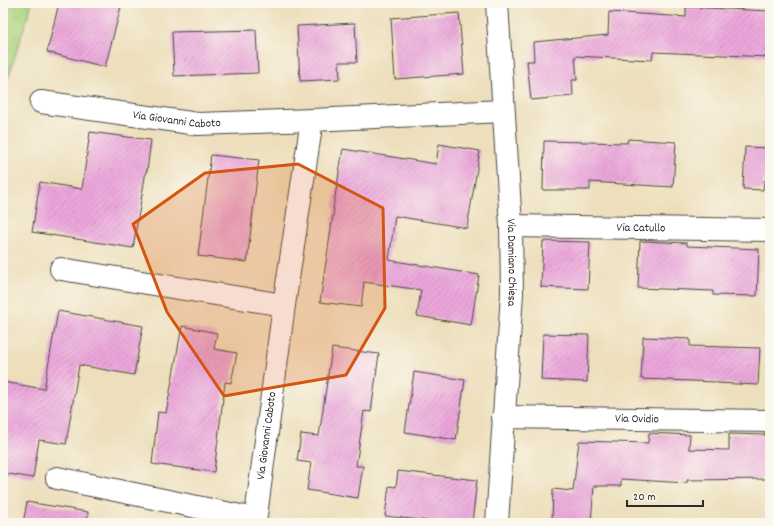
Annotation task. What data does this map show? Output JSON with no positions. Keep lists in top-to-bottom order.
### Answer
{
  "streets": {
    "street": [
      "Via Giovanni Caboto",
      "Via Catullo",
      "Via Damiano Chiesa",
      "Via Ovidio"
    ]
  },
  "crossings": [
    ["Via Giovanni Caboto", "Via Damiano Chiesa"],
    ["Via Catullo", "Via Damiano Chiesa"],
    ["Via Damiano Chiesa", "Via Ovidio"]
  ],
  "scale_bar": "20 m"
}
